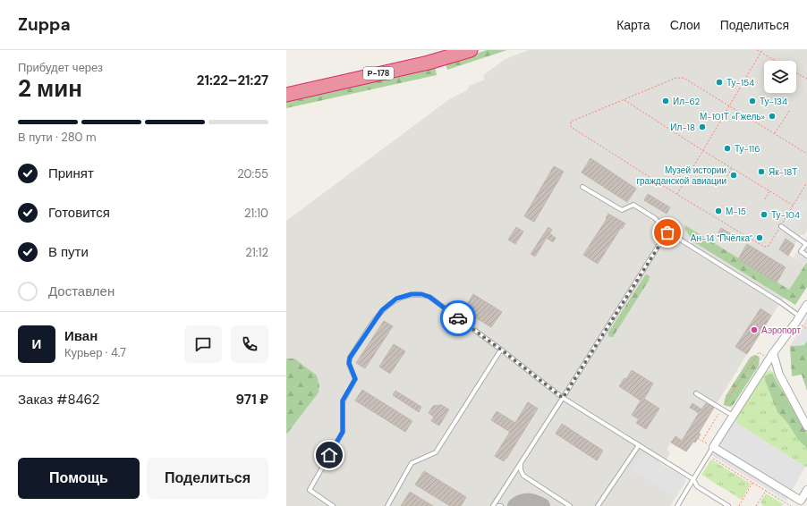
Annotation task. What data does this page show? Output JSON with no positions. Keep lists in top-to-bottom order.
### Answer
{
  "streets": {
    "highway": ["Р-178"]
  },
  "places": [
    "Ту-154",
    "Ил-62",
    "Ту-134",
    "М-101Т «Гжель»",
    "Ил-18",
    "Ту-116",
    "Як-18Т",
    "Музей истории гражданской авиации",
    "М-15",
    "Ту-104",
    "Ан-14 \"Пчёлка\"",
    "Аэропорт"
  ],
  "page": {
    "header": "Zuppa",
    "nav": ["Карта", "Слои", "Поделиться"],
    "heading": ["2 мин", "Прибудет через", "21:22–21:27"],
    "panel": [
      "Иван",
      "Курьер · 4.7",
      "Заказ #8462",
      "971 ₽"
    ],
    "bar": "В пути · 280 m",
    "list": [
      ["Принят", "20:55"],
      ["Готовится", "21:10"],
      ["В пути", "21:12"],
      "Доставлен"
    ],
    "round": "И",
    "buttons": ["Помощь", "Поделиться"]
  }
}
